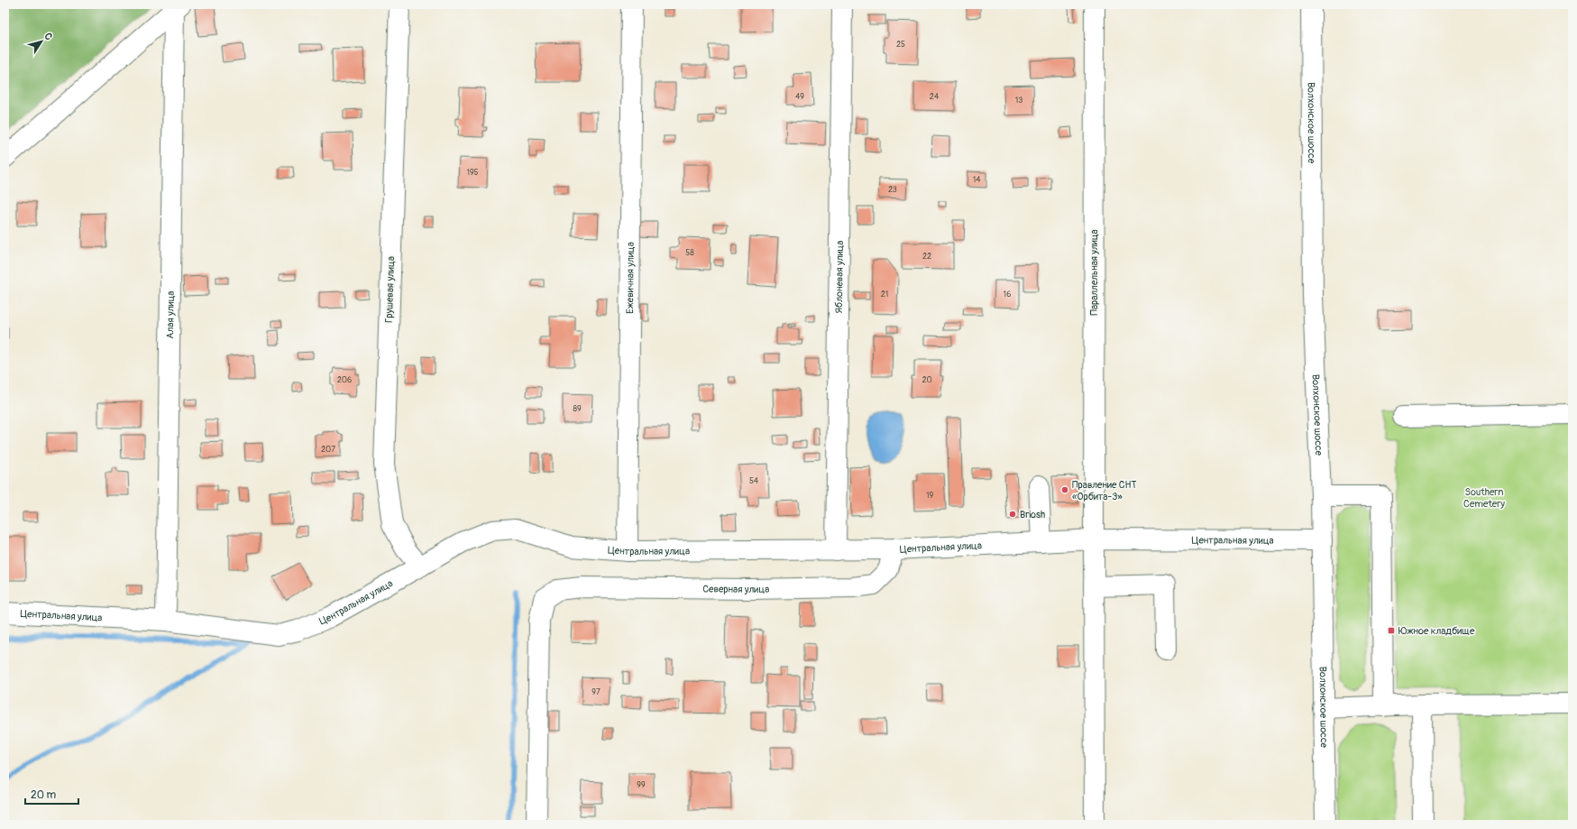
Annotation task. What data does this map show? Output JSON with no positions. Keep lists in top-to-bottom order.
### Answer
{
  "streets": {
    "street": [
      "Волхонское шоссе",
      "Параллельная улица",
      "Яблоневая улица",
      "Ежевичная улица",
      "Грушевая улица",
      "Алая улица",
      "Центральная улица",
      "Северная улица"
    ]
  },
  "crossings": [
    ["Волхонское шоссе", "Центральная улица"],
    ["Параллельная улица", "Центральная улица"],
    ["Яблоневая улица", "Центральная улица"],
    ["Ежевичная улица", "Центральная улица"],
    ["Грушевая улица", "Центральная улица"],
    ["Алая улица", "Центральная улица"],
    ["Центральная улица", "Северная улица"]
  ],
  "parks": ["Southern Cemetery"],
  "places": {
    "other": ["Правление СНТ «Орбита-3»", "Briosh"],
    "transit": ["Южное кладбище"]
  },
  "house_numbers": [
    "25",
    "49",
    "24",
    "13",
    "195",
    "14",
    "23",
    "58",
    "22",
    "21",
    "16",
    "206",
    "20",
    "89",
    "207",
    "54",
    "19",
    "97",
    "99"
  ],
  "scale_bar": "20 m",
  "north": "top right"
}
